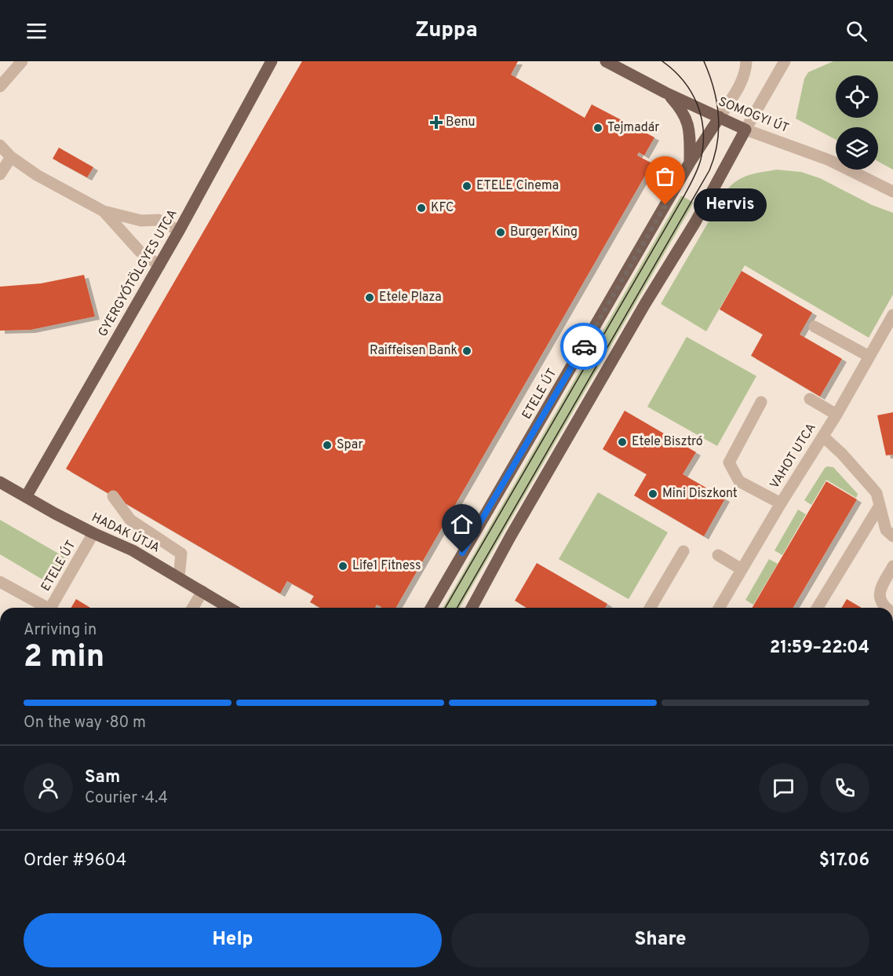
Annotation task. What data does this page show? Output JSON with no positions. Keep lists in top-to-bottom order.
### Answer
{
  "streets": {
    "main road": [
      "SOMOGYI ÚT",
      "GYERGYÓTÖLGYES UTCA",
      "ETELE ÚT",
      "HADAK ÚTJA"
    ],
    "street": ["VAHOT UTCA"]
  },
  "crossings": [
    ["SOMOGYI ÚT", "ETELE ÚT"],
    ["GYERGYÓTÖLGYES UTCA", "HADAK ÚTJA"],
    ["ETELE ÚT", "HADAK ÚTJA"]
  ],
  "places": {
    "health": ["Benu"],
    "other": [
      "Tejmadár",
      "ETELE Cinema",
      "Hervis",
      "KFC",
      "Burger King",
      "Etele Plaza",
      "Raiffeisen Bank",
      "Etele Bisztró",
      "Spar",
      "Mini Diszkont",
      "Life1 Fitness"
    ]
  },
  "page": {
    "header": "Zuppa",
    "bubble": "Hervis",
    "heading": ["2 min", "Arriving in", "21:59–22:04"],
    "panel": [
      "Sam",
      "Courier · 4.4",
      "Order #9604",
      "$17.06"
    ],
    "bar": "On the way · 80 m",
    "buttons": ["Help", "Share"]
  }
}
